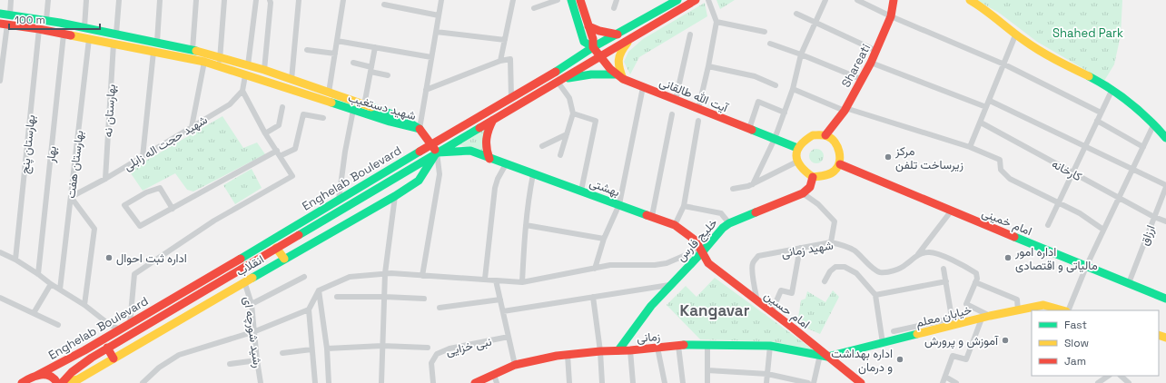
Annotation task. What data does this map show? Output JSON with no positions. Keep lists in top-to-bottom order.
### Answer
{
  "streets": {
    "main road": [
      "Shareati",
      "آیت الله طالقانی",
      "شهید دستغیب",
      "Enghelab Boulevard",
      "بهشتی",
      "امام خمینی",
      "خلیج فارس",
      "انقلاب",
      "امام حسین",
      "خیابان معلم",
      "زمانی"
    ],
    "street": [
      "بهارستان نه",
      "شهید حجت اله زابلی",
      "بهارستان پنج",
      "بهار",
      "بهارستان هفت",
      "کارخانه",
      "ارزاق",
      "شهید زمانی",
      "رشید شورچه ای",
      "نبی خزایی"
    ]
  },
  "crossings": [
    ["Shareati", "آیت الله طالقانی"],
    ["Shareati", "امام خمینی"],
    ["آیت الله طالقانی", "Enghelab Boulevard"],
    ["آیت الله طالقانی", "امام خمینی"],
    ["شهید دستغیب", "بهارستان نه"],
    ["شهید دستغیب", "بهارستان پنج"],
    ["شهید دستغیب", "بهار"],
    ["شهید دستغیب", "بهارستان هفت"],
    ["بهارستان نه", "شهید حجت اله زابلی"],
    ["شهید حجت اله زابلی", "بهارستان هفت"],
    ["کارخانه", "ارزاق"],
    ["Enghelab Boulevard", "بهشتی"],
    ["Enghelab Boulevard", "انقلاب"],
    ["بهشتی", "خلیج فارس"],
    ["بهشتی", "انقلاب"],
    ["بهشتی", "امام حسین"],
    ["امام خمینی", "ارزاق"],
    ["خلیج فارس", "امام حسین"],
    ["خلیج فارس", "زمانی"],
    ["شهید زمانی", "امام حسین"],
    ["انقلاب", "رشید شورچه ای"],
    ["امام حسین", "خیابان معلم"],
    ["امام حسین", "زمانی"],
    ["خیابان معلم", "زمانی"]
  ],
  "districts": ["Kangavar"],
  "parks": ["Shahed Park"],
  "places": [
    "مرکز زیرساخت تلفن",
    "اداره ثبت احوال",
    "اداره امور مالیاتی و اقتصادی",
    "آموزش و پرورش",
    "اداره بهداشت و درمان"
  ],
  "legend": ["Fast", "Slow", "Jam"],
  "scale_bar": "100 m"
}
